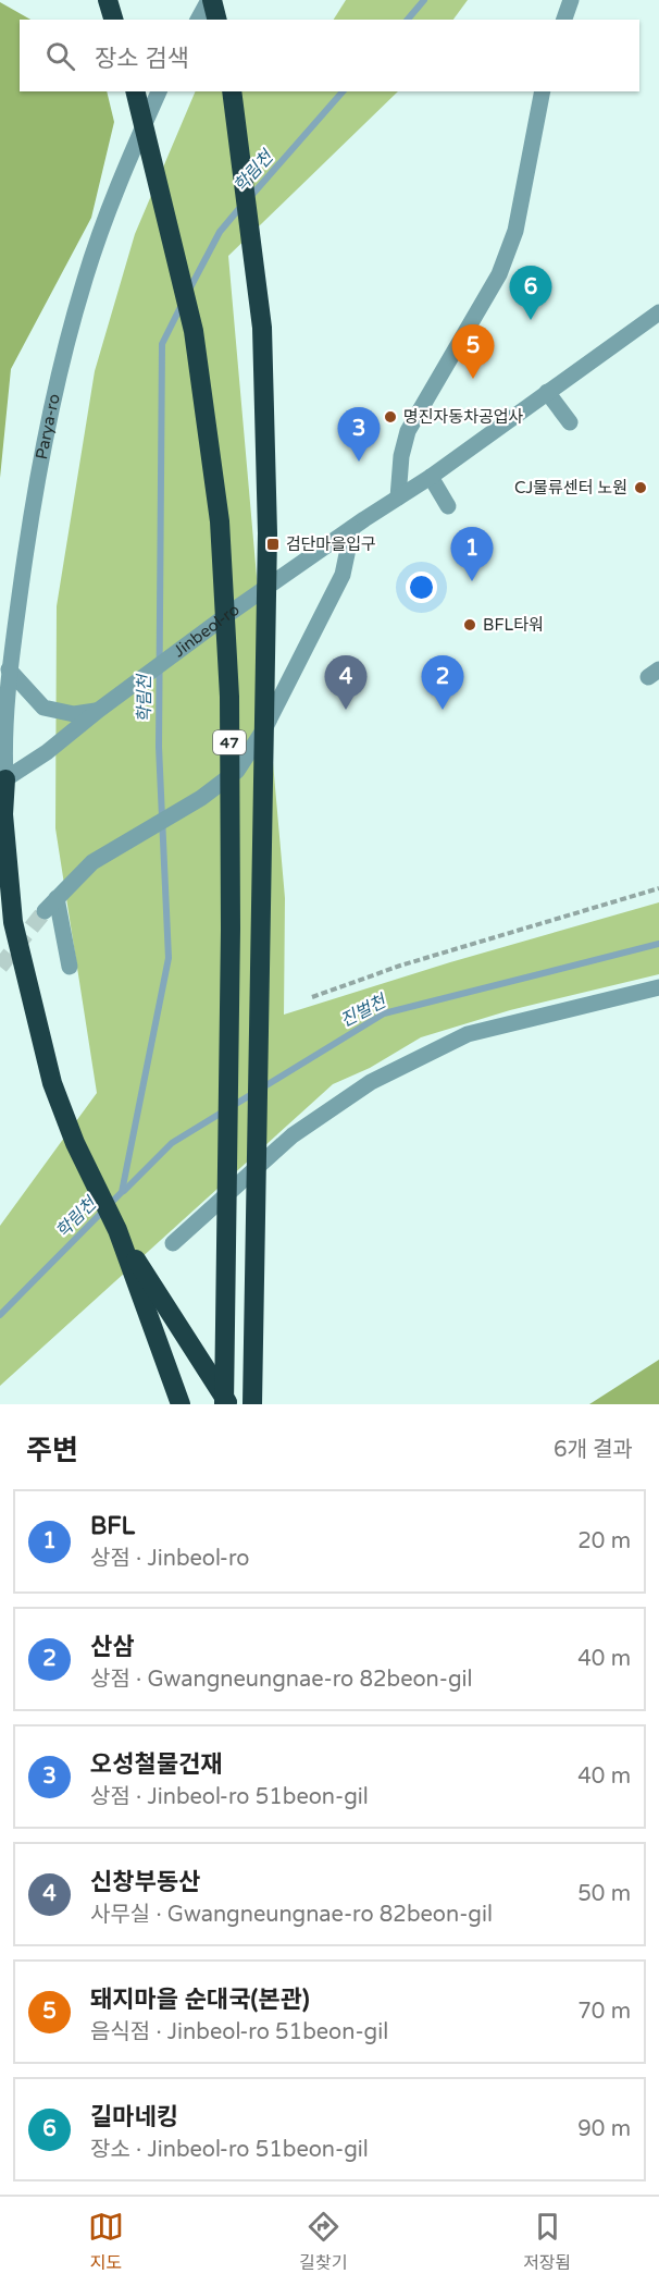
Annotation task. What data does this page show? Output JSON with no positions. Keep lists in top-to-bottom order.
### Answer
{
  "streets": {
    "highway": ["47"],
    "street": ["Parya-ro", "Jinbeol-ro"]
  },
  "crossings": [
    ["Parya-ro", "Jinbeol-ro"]
  ],
  "water": ["학림천", "진벌천"],
  "places": {
    "other": ["명진자동차공업사", "CJ물류센터 노원", "BFL타워"],
    "transit": ["검단마을입구"]
  },
  "page": {
    "search": "장소 검색",
    "pins": [
      "6",
      "5",
      "3",
      "1",
      "2",
      "4"
    ],
    "heading": ["주변", "6개 결과"],
    "list": [
      {
        "mark": "1",
        "name": "BFL",
        "note": "상점 · Jinbeol-ro",
        "value": "20 m"
      },
      {
        "mark": "2",
        "name": "산삼",
        "note": "상점 · Gwangneungnae-ro 82beon-gil",
        "value": "40 m"
      },
      {
        "mark": "3",
        "name": "오성철물건재",
        "note": "상점 · Jinbeol-ro 51beon-gil",
        "value": "40 m"
      },
      {
        "mark": "4",
        "name": "신창부동산",
        "note": "사무실 · Gwangneungnae-ro 82beon-gil",
        "value": "50 m"
      },
      {
        "mark": "5",
        "name": "돼지마을 순대국(본관)",
        "note": "음식점 · Jinbeol-ro 51beon-gil",
        "value": "70 m"
      },
      {
        "mark": "6",
        "name": "길마네킹",
        "note": "장소 · Jinbeol-ro 51beon-gil",
        "value": "90 m"
      }
    ],
    "nav": ["지도", "길찾기", "저장됨"]
  }
}
